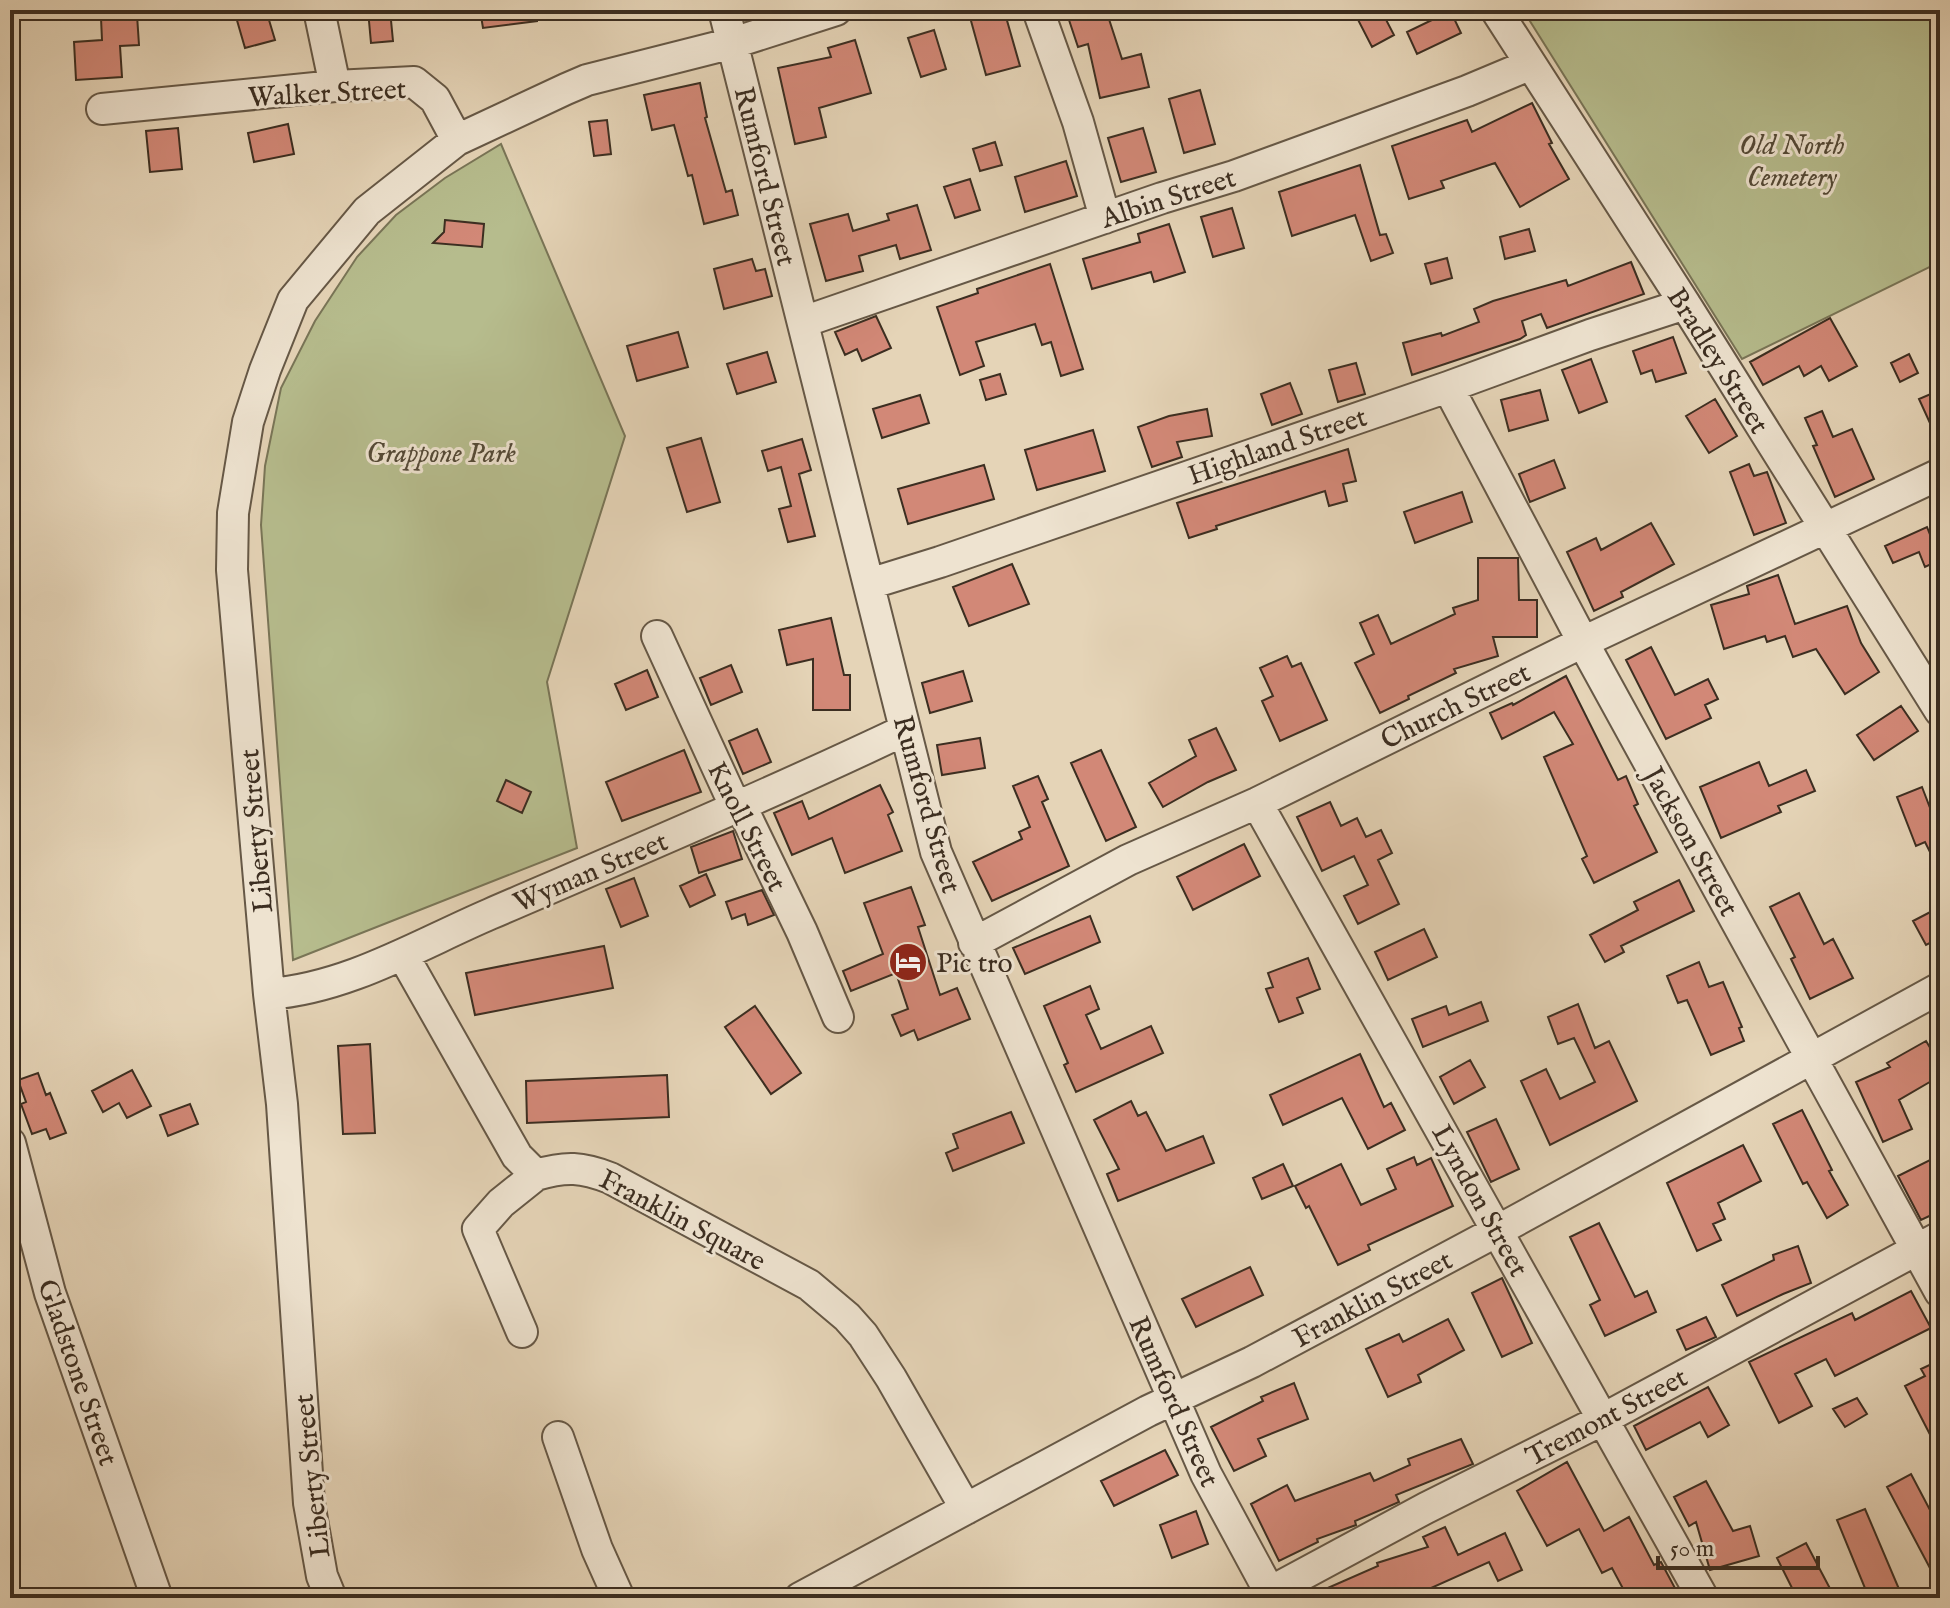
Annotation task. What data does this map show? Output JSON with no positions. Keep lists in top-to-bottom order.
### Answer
{
  "streets": {
    "street": [
      "Walker Street",
      "Rumford Street",
      "Albin Street",
      "Bradley Street",
      "Highland Street",
      "Church Street",
      "Knoll Street",
      "Liberty Street",
      "Jackson Street",
      "Wyman Street",
      "Lyndon Street",
      "Franklin Square",
      "Franklin Street",
      "Gladstone Street",
      "Tremont Street"
    ]
  },
  "crossings": [
    ["Walker Street", "Liberty Street"],
    ["Rumford Street", "Albin Street"],
    ["Rumford Street", "Highland Street"],
    ["Rumford Street", "Church Street"],
    ["Rumford Street", "Wyman Street"],
    ["Rumford Street", "Franklin Street"],
    ["Rumford Street", "Tremont Street"],
    ["Albin Street", "Bradley Street"],
    ["Bradley Street", "Highland Street"],
    ["Bradley Street", "Church Street"],
    ["Highland Street", "Jackson Street"],
    ["Church Street", "Jackson Street"],
    ["Church Street", "Lyndon Street"],
    ["Knoll Street", "Wyman Street"],
    ["Liberty Street", "Wyman Street"],
    ["Jackson Street", "Franklin Street"],
    ["Jackson Street", "Tremont Street"],
    ["Lyndon Street", "Franklin Street"],
    ["Lyndon Street", "Tremont Street"],
    ["Franklin Square", "Franklin Street"]
  ],
  "parks": ["Old North Cemetery", "Grappone Park"],
  "places": {
    "hotel": ["Pic tro"]
  },
  "scale_bar": "50 m"
}
